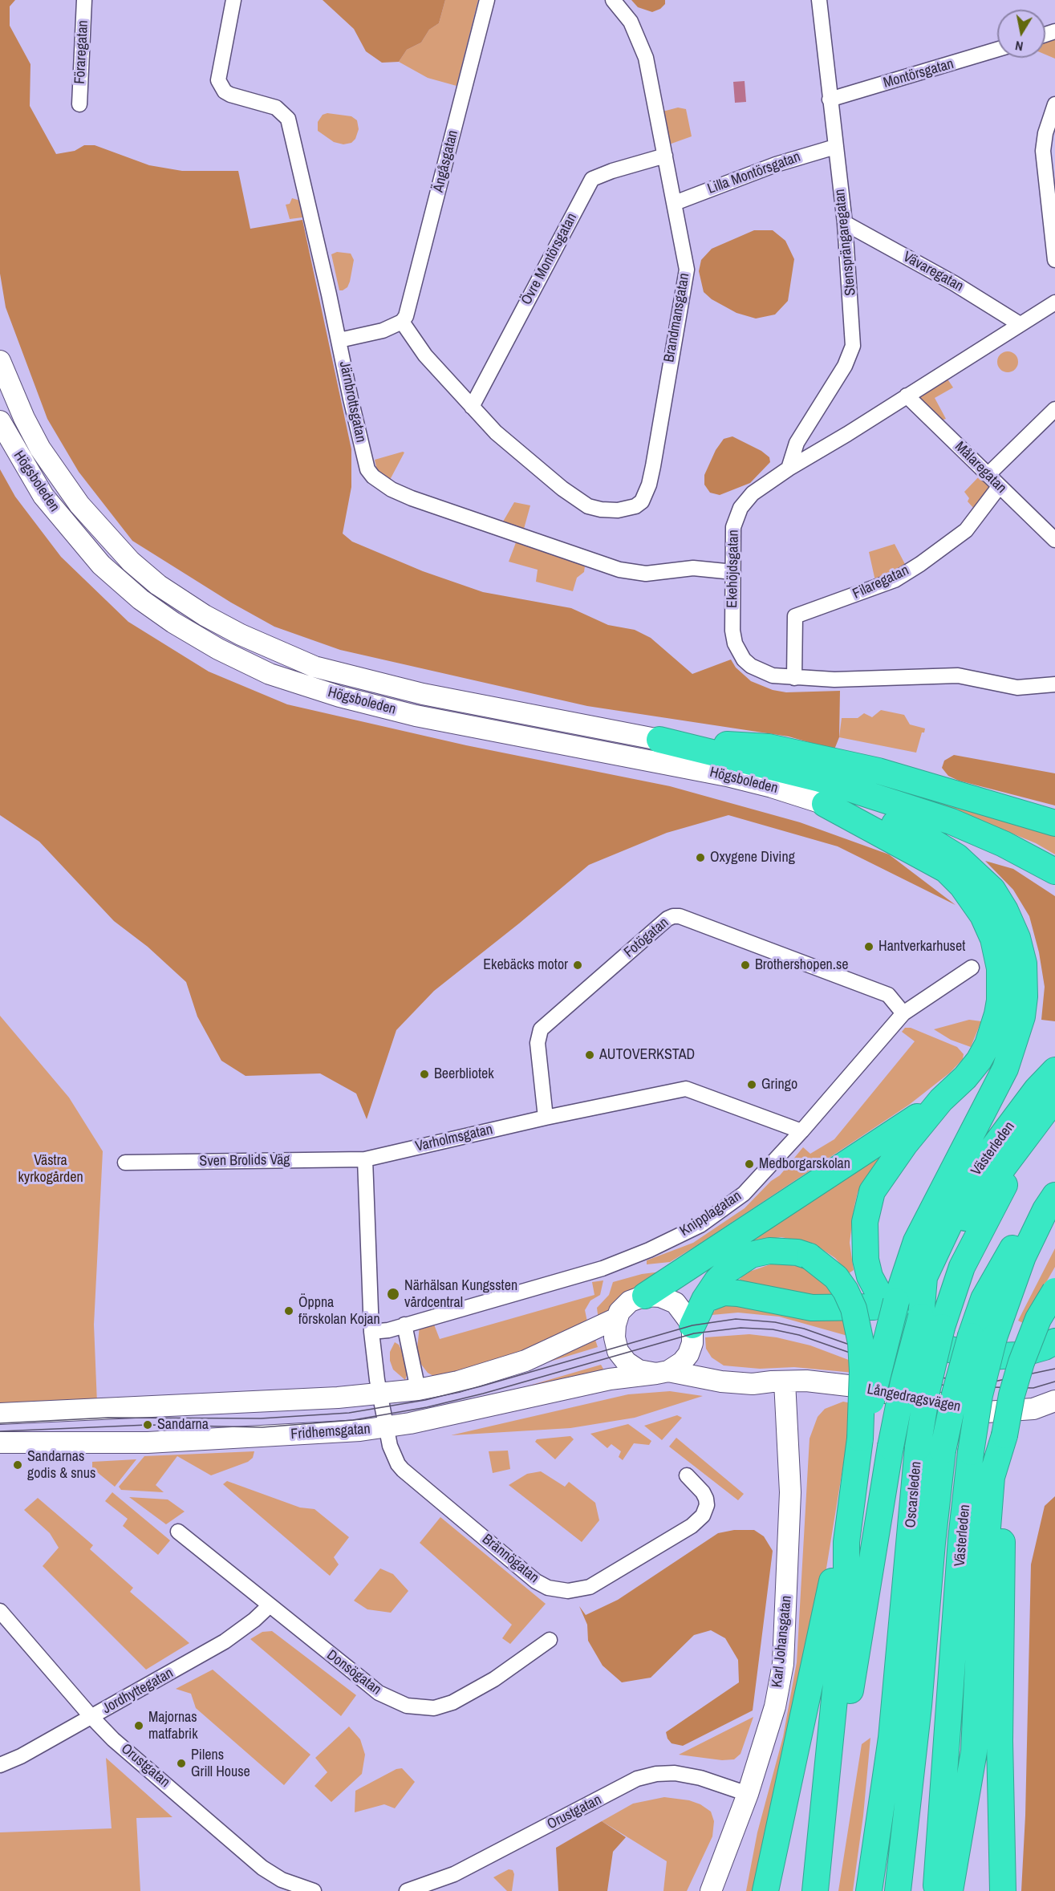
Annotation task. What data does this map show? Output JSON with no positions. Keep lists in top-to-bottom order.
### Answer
{
  "streets": {
    "highway": ["Västerleden", "Oscarsleden"],
    "street": [
      "Föraregatan",
      "Montörsgatan",
      "Ängåsgatan",
      "Lilla Montörsgatan",
      "Stensprängaregatan",
      "Övre Montörsgatan",
      "Vävaregatan",
      "Brandmansgatan",
      "Järnbrottsgatan",
      "Målaregatan",
      "Högsboleden",
      "Ekehöjdsgatan",
      "Filaregatan",
      "Fotögatan",
      "Varholmsgatan",
      "Sven Brolids Väg",
      "Knipplagatan",
      "Långedragsvägen",
      "Fridhemsgatan",
      "Brännögatan",
      "Karl Johansgatan",
      "Donsögatan",
      "Jordhyttegatan",
      "Orustgatan"
    ]
  },
  "crossings": [
    ["Montörsgatan", "Stensprängaregatan"],
    ["Lilla Montörsgatan", "Stensprängaregatan"],
    ["Lilla Montörsgatan", "Brandmansgatan"],
    ["Stensprängaregatan", "Vävaregatan"],
    ["Stensprängaregatan", "Ekehöjdsgatan"],
    ["Övre Montörsgatan", "Brandmansgatan"],
    ["Vävaregatan", "Ekehöjdsgatan"],
    ["Järnbrottsgatan", "Ekehöjdsgatan"],
    ["Målaregatan", "Ekehöjdsgatan"],
    ["Målaregatan", "Filaregatan"],
    ["Ekehöjdsgatan", "Filaregatan"],
    ["Fotögatan", "Varholmsgatan"],
    ["Fotögatan", "Knipplagatan"],
    ["Varholmsgatan", "Sven Brolids Väg"],
    ["Varholmsgatan", "Knipplagatan"],
    ["Västerleden", "Oscarsleden"],
    ["Långedragsvägen", "Fridhemsgatan"],
    ["Långedragsvägen", "Karl Johansgatan"],
    ["Fridhemsgatan", "Brännögatan"],
    ["Karl Johansgatan", "Orustgatan"],
    ["Donsögatan", "Jordhyttegatan"],
    ["Jordhyttegatan", "Orustgatan"]
  ],
  "parks": ["Västra kyrkogården"],
  "places": [
    "Oxygene Diving",
    "Hantverkarhuset",
    "Ekebäcks motor",
    "Brothershopen.se",
    "AUTOVERKSTAD",
    "Beerbliotek",
    "Gringo",
    "Medborgarskolan",
    "Närhälsan Kungssten vårdcentral",
    "Öppna förskolan Kojan",
    "Sandarna",
    "Sandarnas godis & snus",
    "Majornas matfabrik",
    "Pilens Grill House"
  ],
  "north": "bottom"
}
